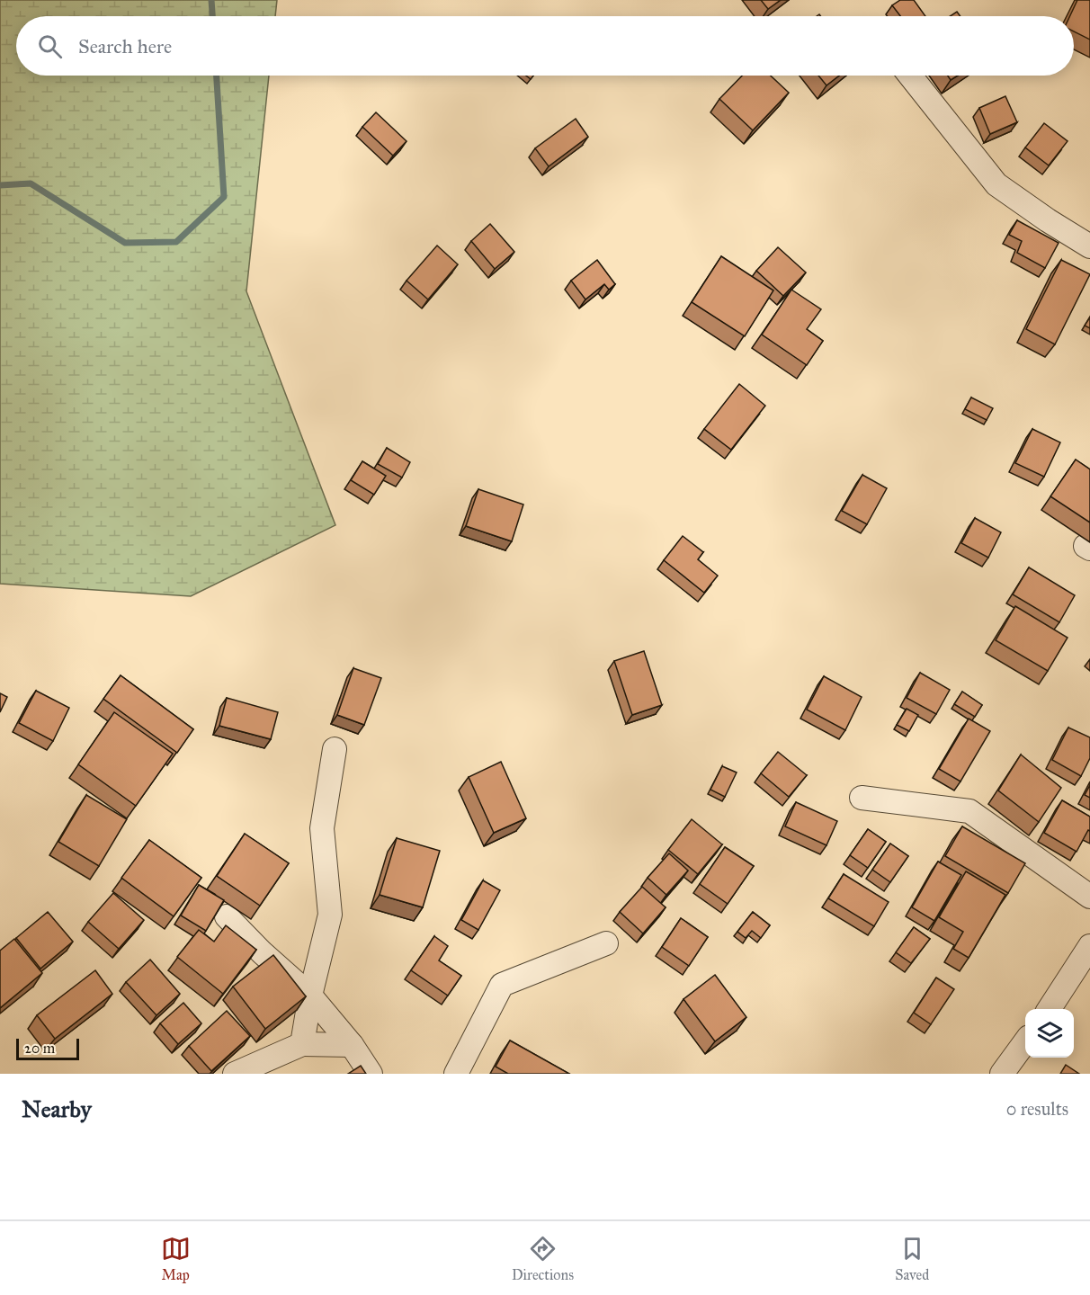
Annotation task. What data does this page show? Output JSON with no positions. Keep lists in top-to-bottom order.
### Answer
{
  "scale_bar": "20 m",
  "page": {
    "search": "Search here",
    "scale": "20 m",
    "heading": ["Nearby", "0 results"],
    "nav": ["Map", "Directions", "Saved"]
  }
}
